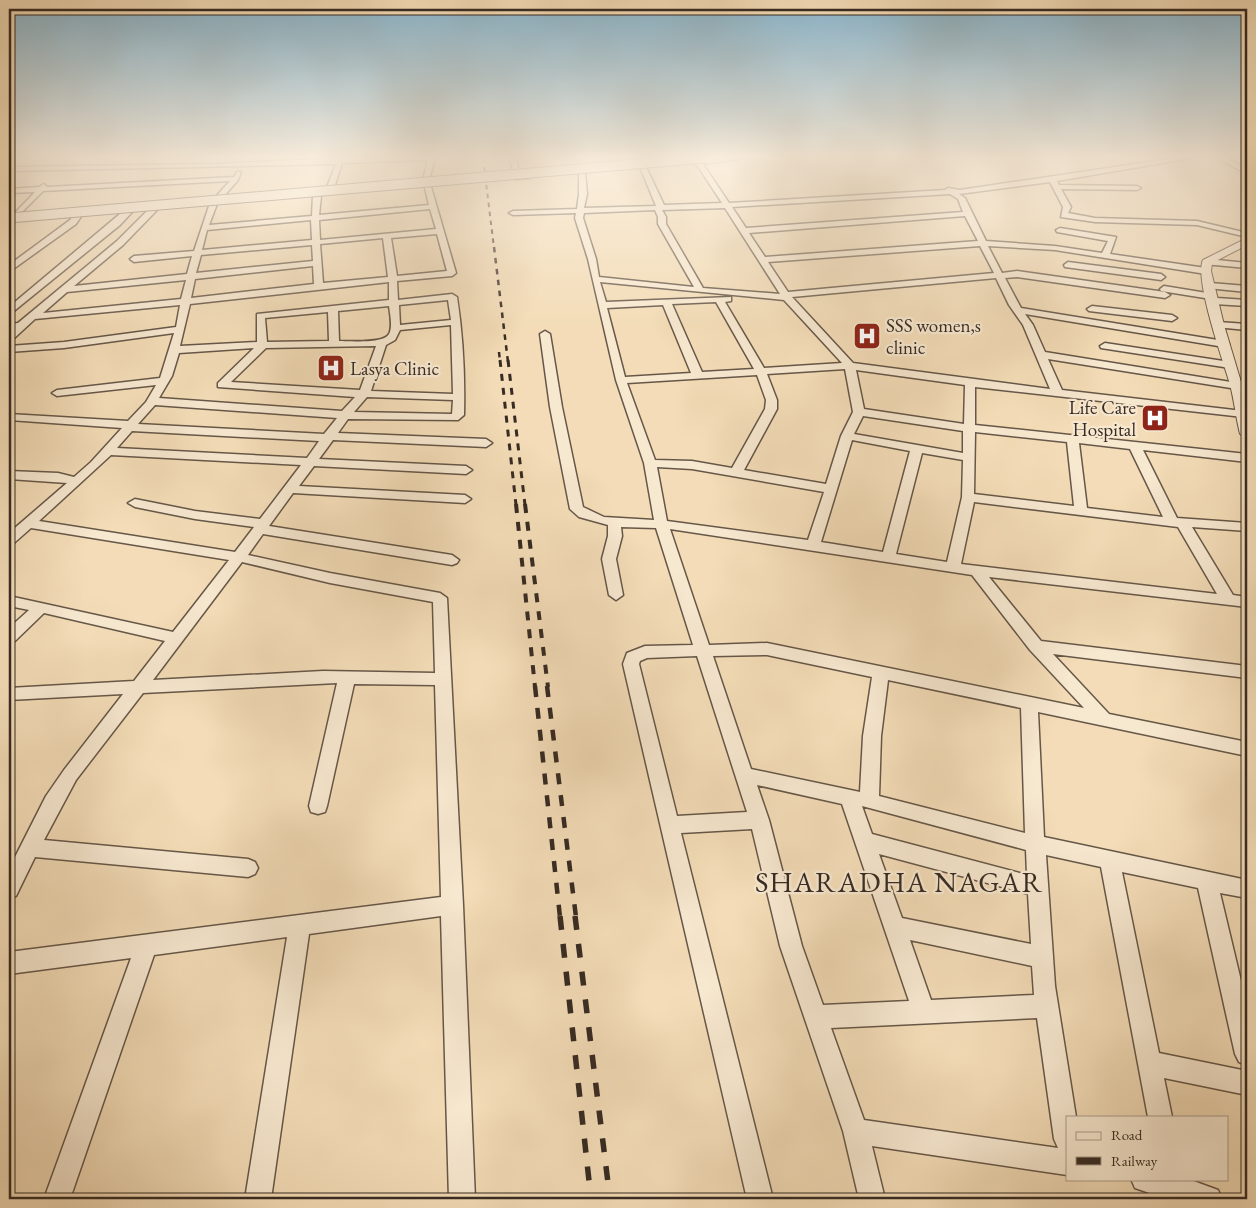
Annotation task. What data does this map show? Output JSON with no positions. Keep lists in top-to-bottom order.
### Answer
{
  "districts": ["SHARADHA NAGAR"],
  "places": {
    "hospital": ["SSS women,s clinic", "Lasya Clinic", "Life Care Hospital"]
  },
  "legend": ["Road", "Railway"]
}
